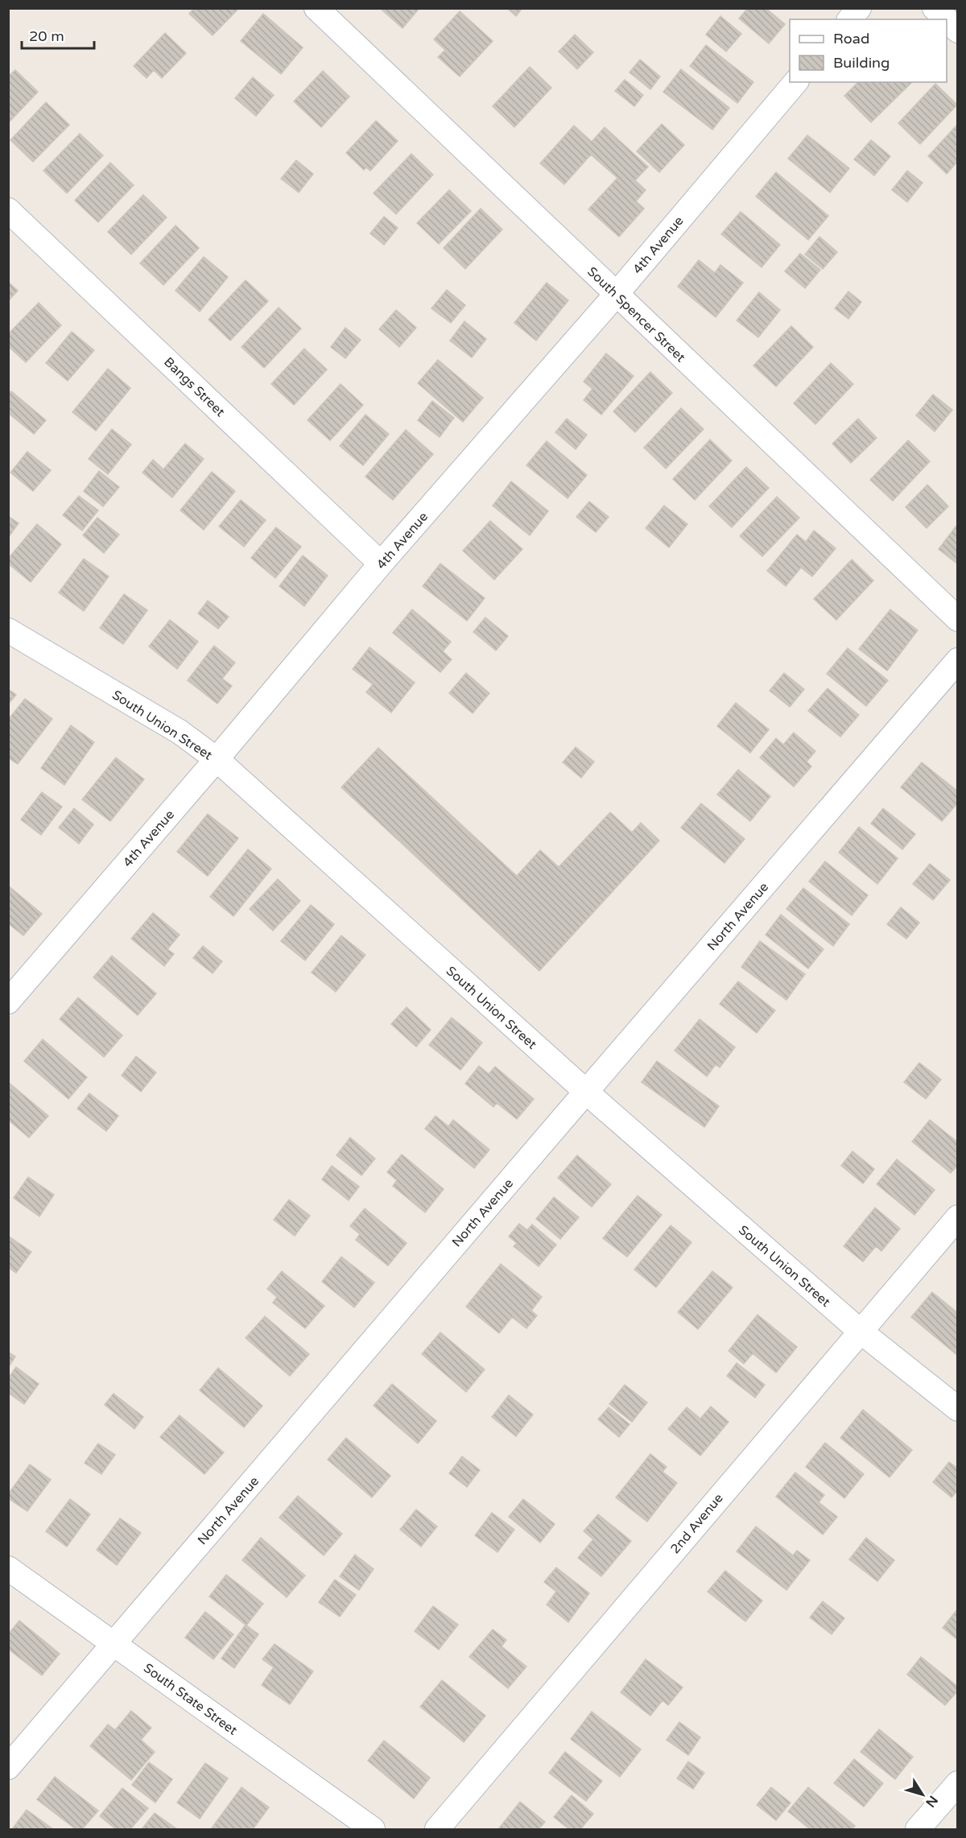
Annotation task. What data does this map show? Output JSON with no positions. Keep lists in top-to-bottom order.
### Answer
{
  "streets": {
    "street": [
      "4th Avenue",
      "South Spencer Street",
      "Bangs Street",
      "South Union Street",
      "North Avenue",
      "2nd Avenue",
      "South State Street"
    ]
  },
  "crossings": [
    ["4th Avenue", "South Spencer Street"],
    ["4th Avenue", "Bangs Street"],
    ["4th Avenue", "South Union Street"],
    ["South Union Street", "North Avenue"],
    ["South Union Street", "2nd Avenue"],
    ["North Avenue", "South State Street"]
  ],
  "legend": ["Road", "Building"],
  "scale_bar": "20 m",
  "north": "bottom right"
}
